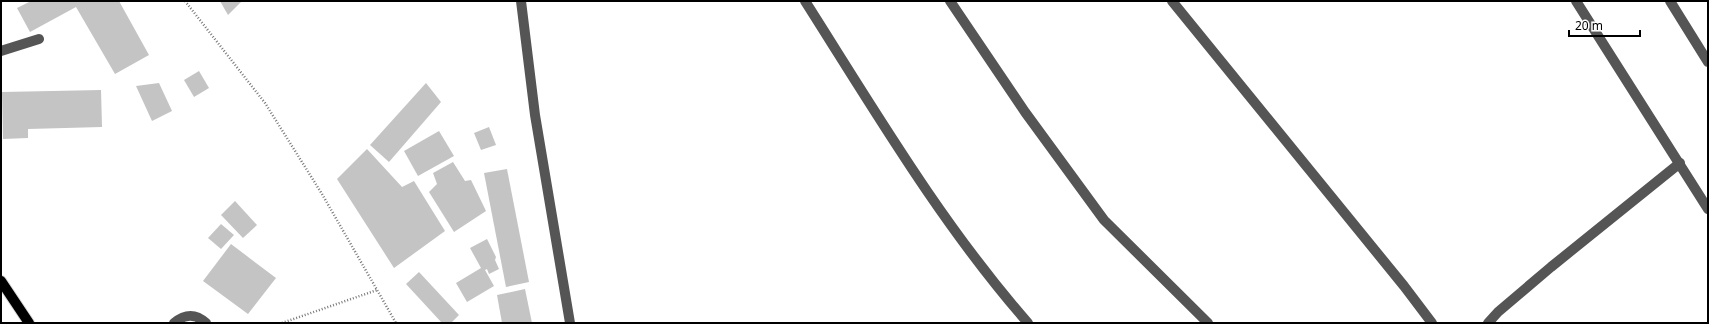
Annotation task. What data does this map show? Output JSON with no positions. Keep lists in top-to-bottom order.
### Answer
{
  "scale_bar": "20 m"
}
